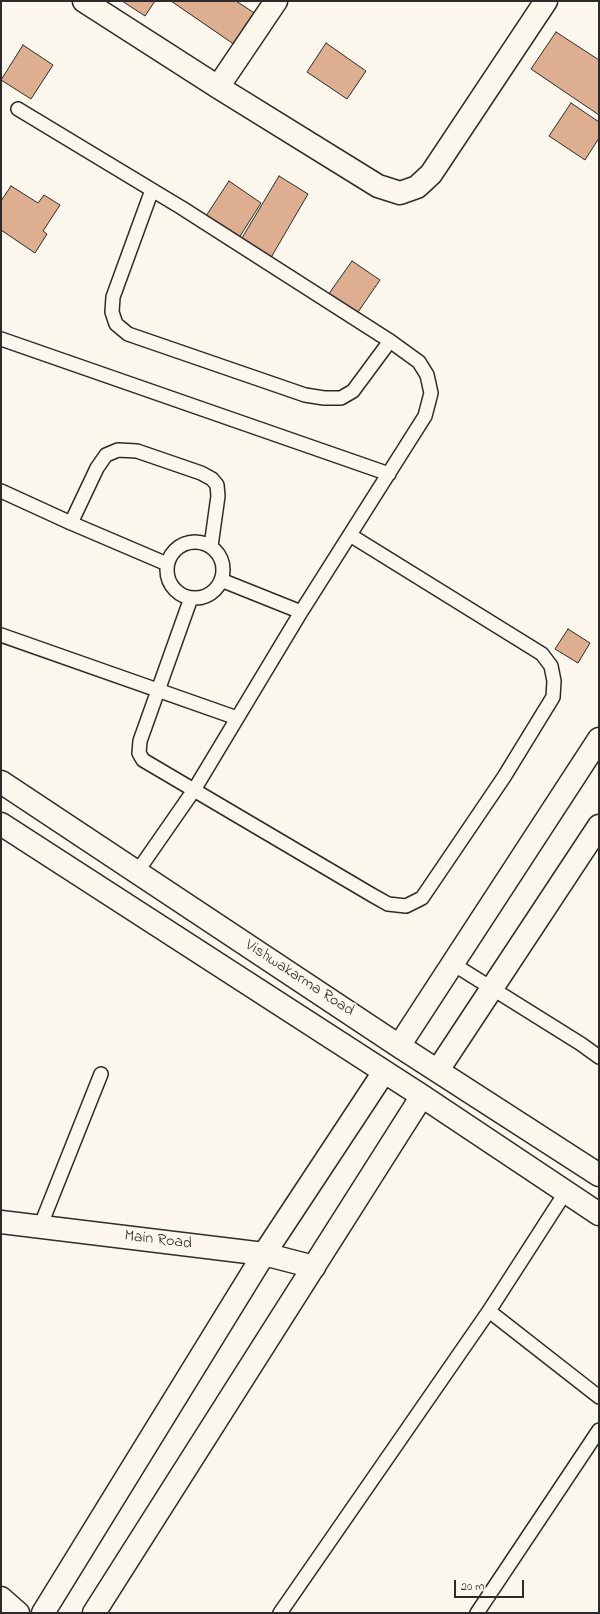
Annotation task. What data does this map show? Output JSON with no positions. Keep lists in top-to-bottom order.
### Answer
{
  "streets": {
    "street": ["Vishwakarma Road", "Main Road"]
  },
  "scale_bar": "20 m"
}
